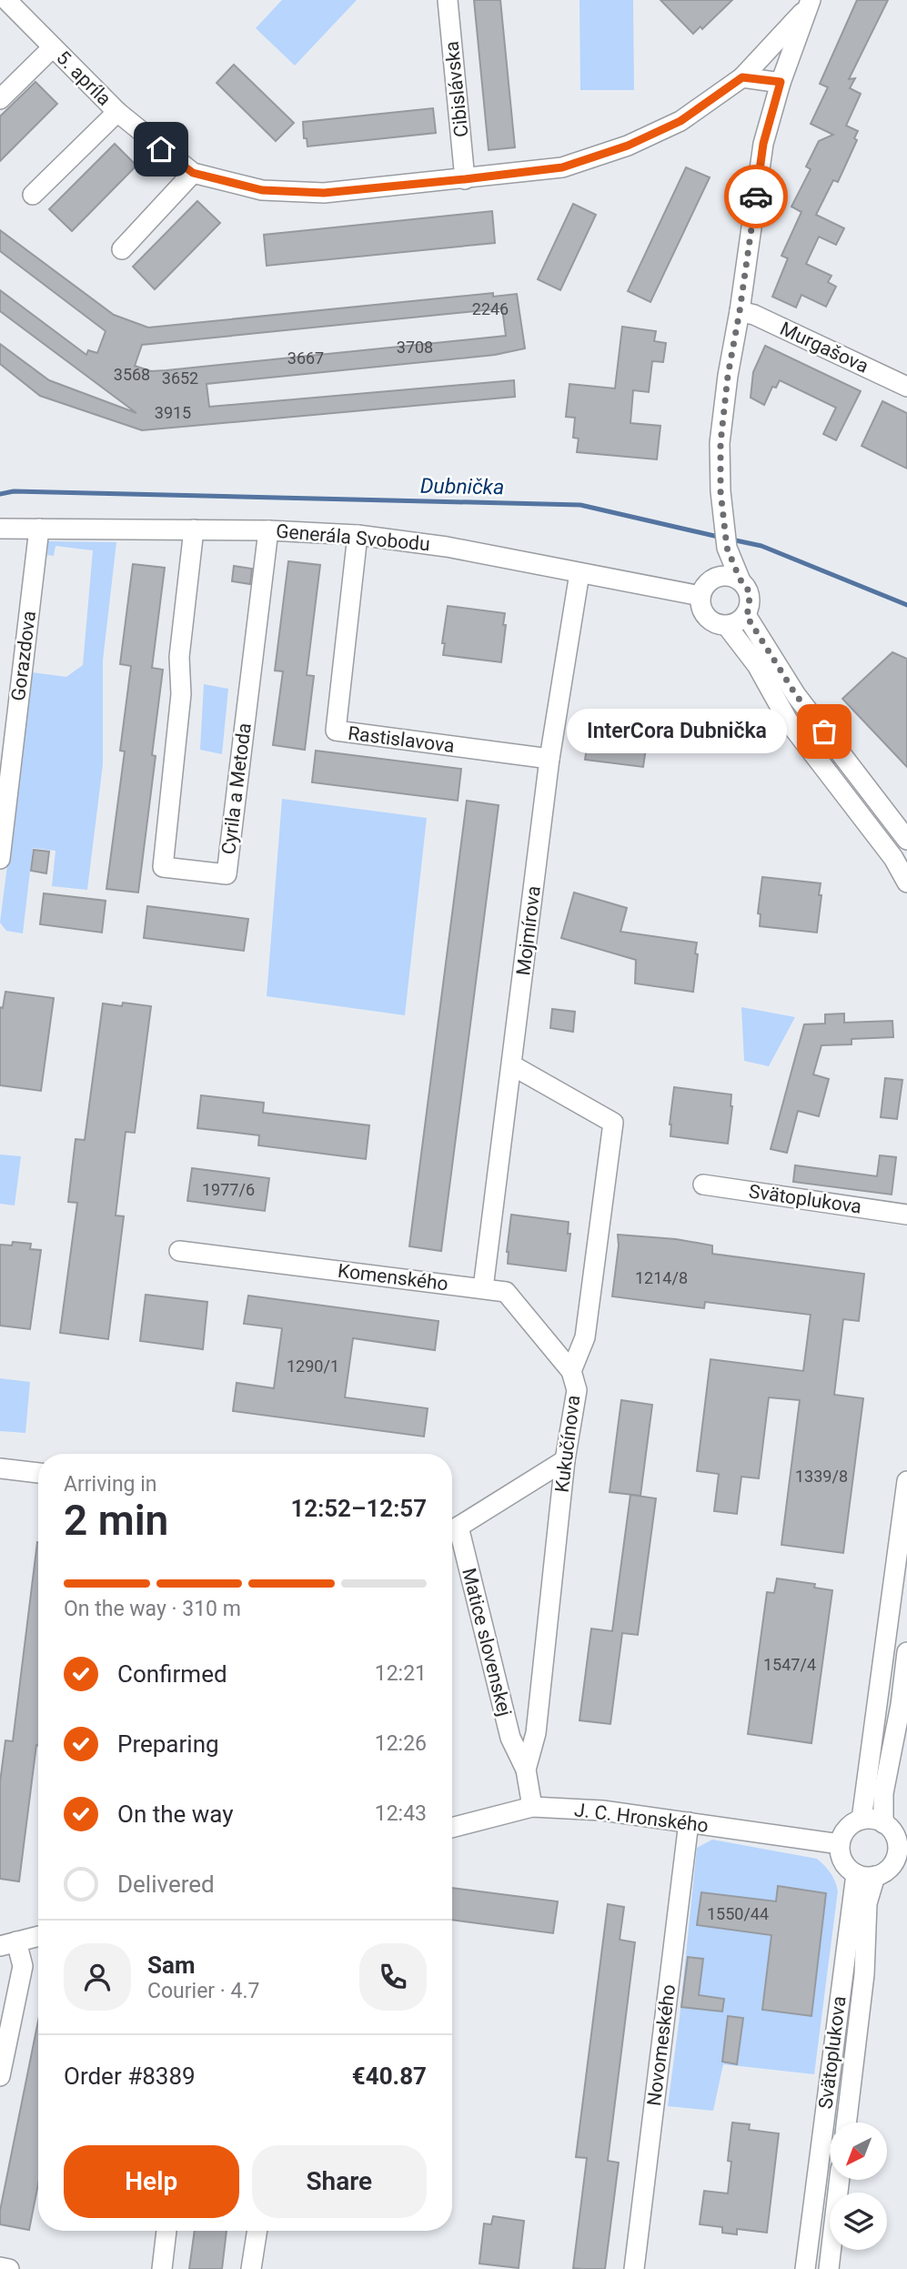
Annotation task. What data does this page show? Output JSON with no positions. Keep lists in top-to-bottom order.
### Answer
{
  "streets": {
    "street": [
      "5. apríla",
      "Cibislávska",
      "Murgašova",
      "Generála Svobodu",
      "Gorazdova",
      "Rastislavova",
      "Cyrila a Metoda",
      "Mojmírova",
      "Svätoplukova",
      "Komenského",
      "Kukučínova",
      "Matice slovenskej",
      "J. C. Hronského",
      "Novomeského"
    ]
  },
  "crossings": [
    ["5. apríla", "Cibislávska"],
    ["Generála Svobodu", "Gorazdova"],
    ["Generála Svobodu", "Rastislavova"],
    ["Generála Svobodu", "Cyrila a Metoda"],
    ["Generála Svobodu", "Mojmírova"],
    ["Rastislavova", "Mojmírova"],
    ["Mojmírova", "Komenského"],
    ["Mojmírova", "Kukučínova"],
    ["Svätoplukova", "J. C. Hronského"],
    ["Komenského", "Kukučínova"],
    ["Kukučínova", "Matice slovenskej"],
    ["Kukučínova", "J. C. Hronského"],
    ["J. C. Hronského", "Novomeského"]
  ],
  "water": ["Dubnička"],
  "places": ["InterCora Dubnička"],
  "house_numbers": [
    "2246",
    "3708",
    "3667",
    "3568",
    "3652",
    "3915",
    "1977/6",
    "1214/8",
    "1290/1",
    "1339/8",
    "1547/4",
    "1550/44"
  ],
  "north": "bottom left",
  "page": {
    "bubble": "InterCora Dubnička",
    "heading": ["2 min", "Arriving in", "12:52–12:57"],
    "panel": [
      "Sam",
      "Courier · 4.7",
      "Order #8389",
      "€40.87"
    ],
    "bar": "On the way · 310 m",
    "list": [
      ["Confirmed", "12:21"],
      ["Preparing", "12:26"],
      ["On the way", "12:43"],
      "Delivered"
    ],
    "buttons": ["Help", "Share"]
  }
}
